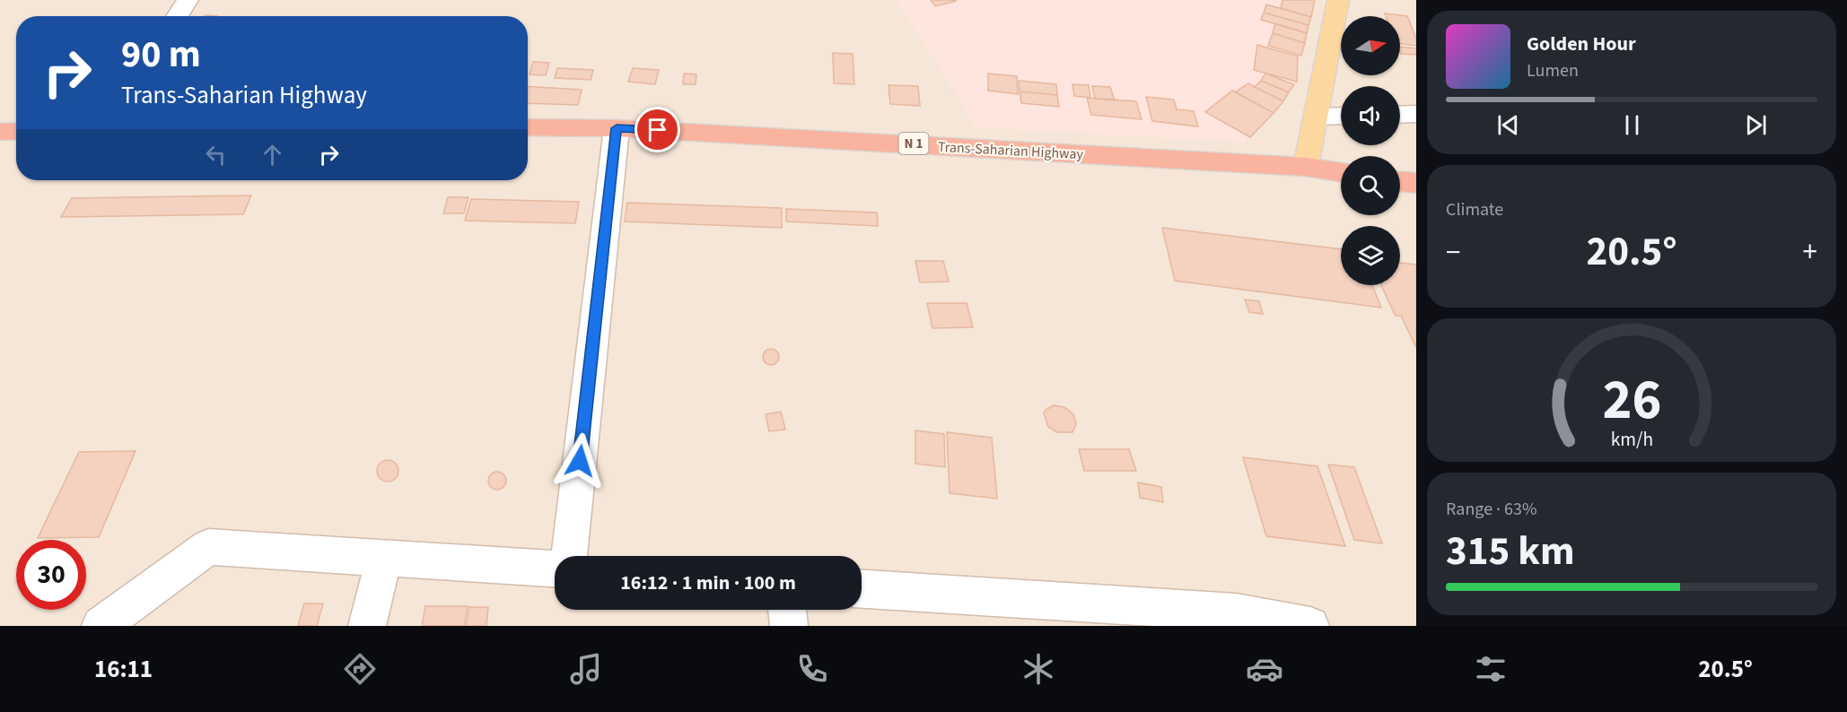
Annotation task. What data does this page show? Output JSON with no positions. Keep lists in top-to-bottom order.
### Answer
{
  "streets": {
    "highway": ["N 1", "Trans-Saharian Highway"]
  },
  "north": "right",
  "page": {
    "turn": ["90 m", "Trans-Saharian Highway"],
    "song": ["Golden Hour", "Lumen"],
    "tile": [
      "Climate",
      ["Range · 63%", "315 km"]
    ],
    "heat": ["−", "20.5°", "+"],
    "limit": "30",
    "trip": "16:12 · 1 min · 100 m",
    "tabs": ["16:11", "20.5°"],
    "gauge": ["26", "km/h"]
  }
}
